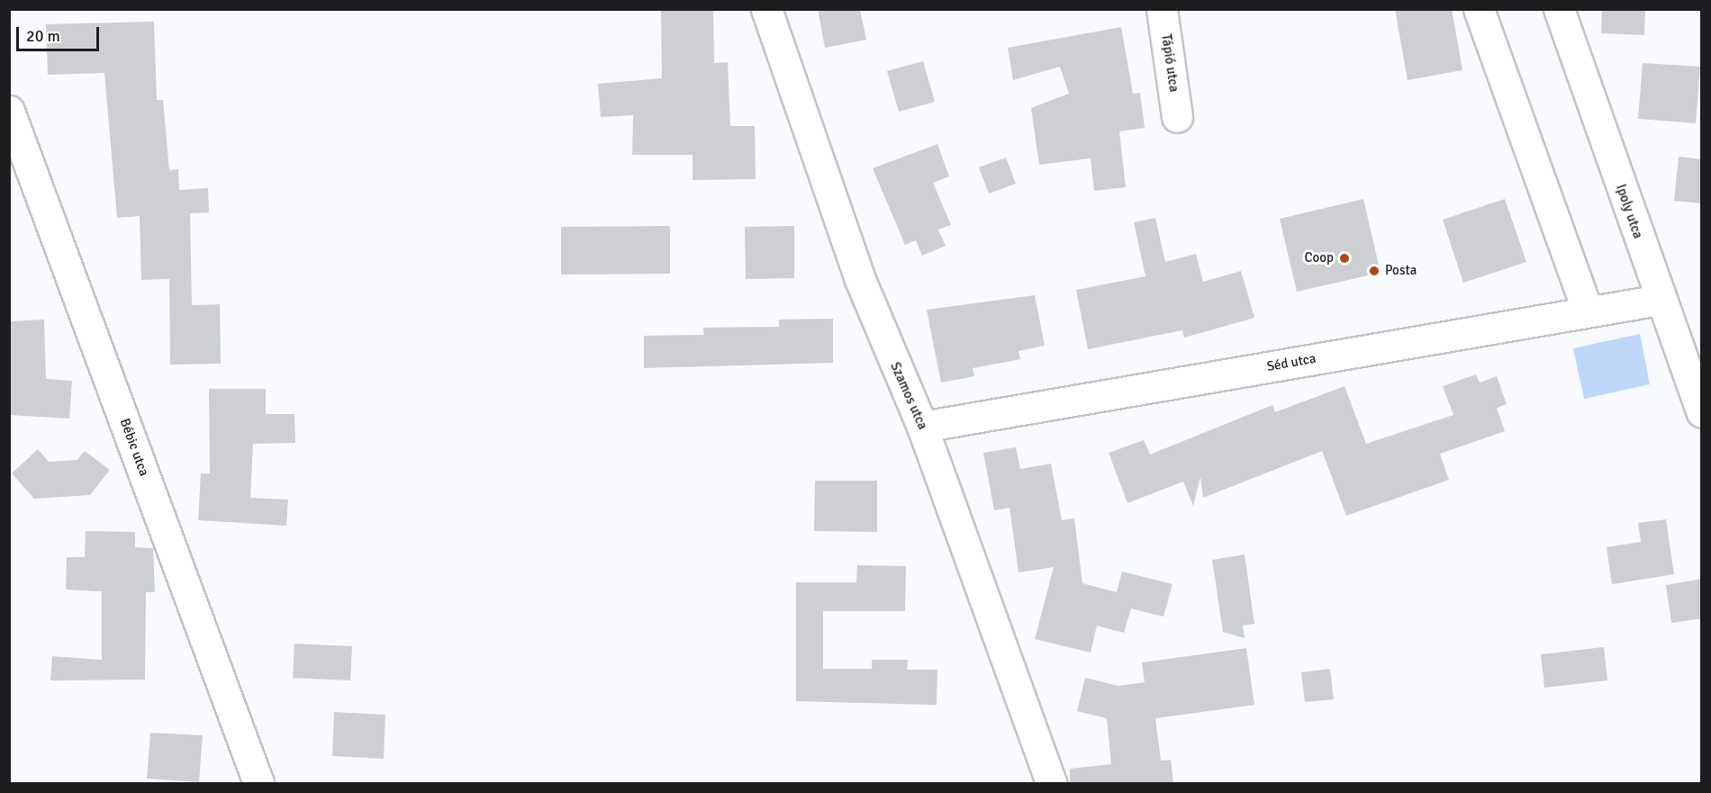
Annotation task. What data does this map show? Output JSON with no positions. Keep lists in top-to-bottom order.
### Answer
{
  "streets": {
    "street": [
      "Tápió utca",
      "Ipoly utca",
      "Séd utca",
      "Szamos utca",
      "Bébic utca"
    ]
  },
  "crossings": [
    ["Ipoly utca", "Séd utca"],
    ["Séd utca", "Szamos utca"]
  ],
  "places": ["Coop", "Posta"],
  "scale_bar": "20 m"
}
